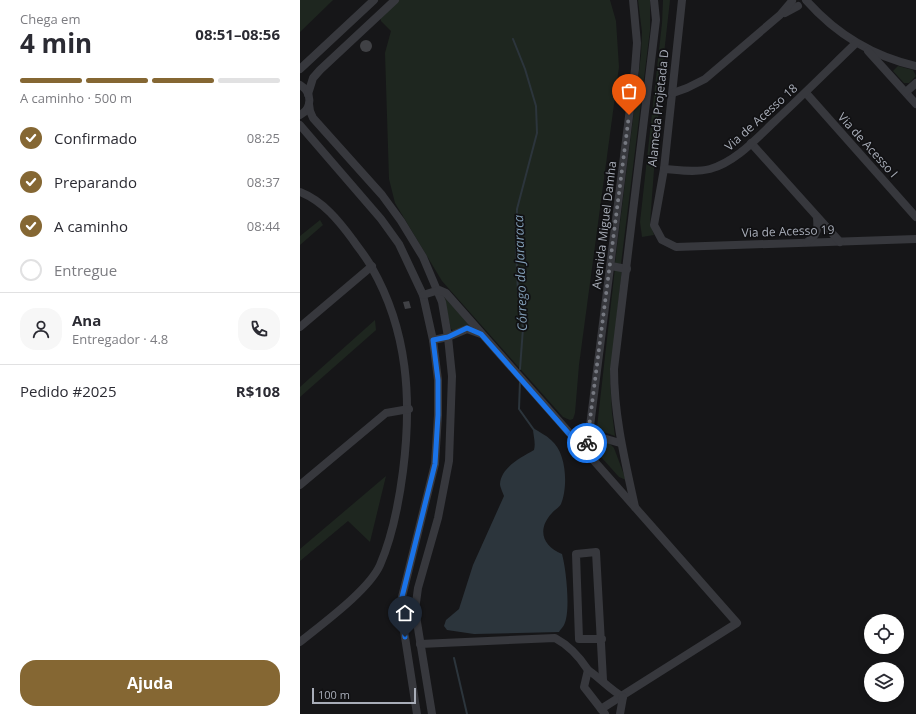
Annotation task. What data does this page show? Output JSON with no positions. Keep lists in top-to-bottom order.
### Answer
{
  "streets": {
    "street": [
      "Alameda Projetada D",
      "Via de Acesso 18",
      "Via de Acesso I",
      "Avenida Miguel Damha",
      "Via de Acesso 19"
    ]
  },
  "crossings": [
    ["Alameda Projetada D", "Via de Acesso 18"],
    ["Alameda Projetada D", "Via de Acesso 19"],
    ["Via de Acesso 18", "Via de Acesso I"]
  ],
  "water": ["Córrego da Jararaca"],
  "scale_bar": "100 m",
  "page": {
    "heading": ["4 min", "Chega em", "08:51–08:56"],
    "panel": [
      "Ana",
      "Entregador · 4.8",
      "Pedido #2025",
      "R$108"
    ],
    "bar": "A caminho · 500 m",
    "list": [
      ["Confirmado", "08:25"],
      ["Preparando", "08:37"],
      ["A caminho", "08:44"],
      "Entregue"
    ],
    "buttons": "Ajuda",
    "scale": "100 m"
  }
}
